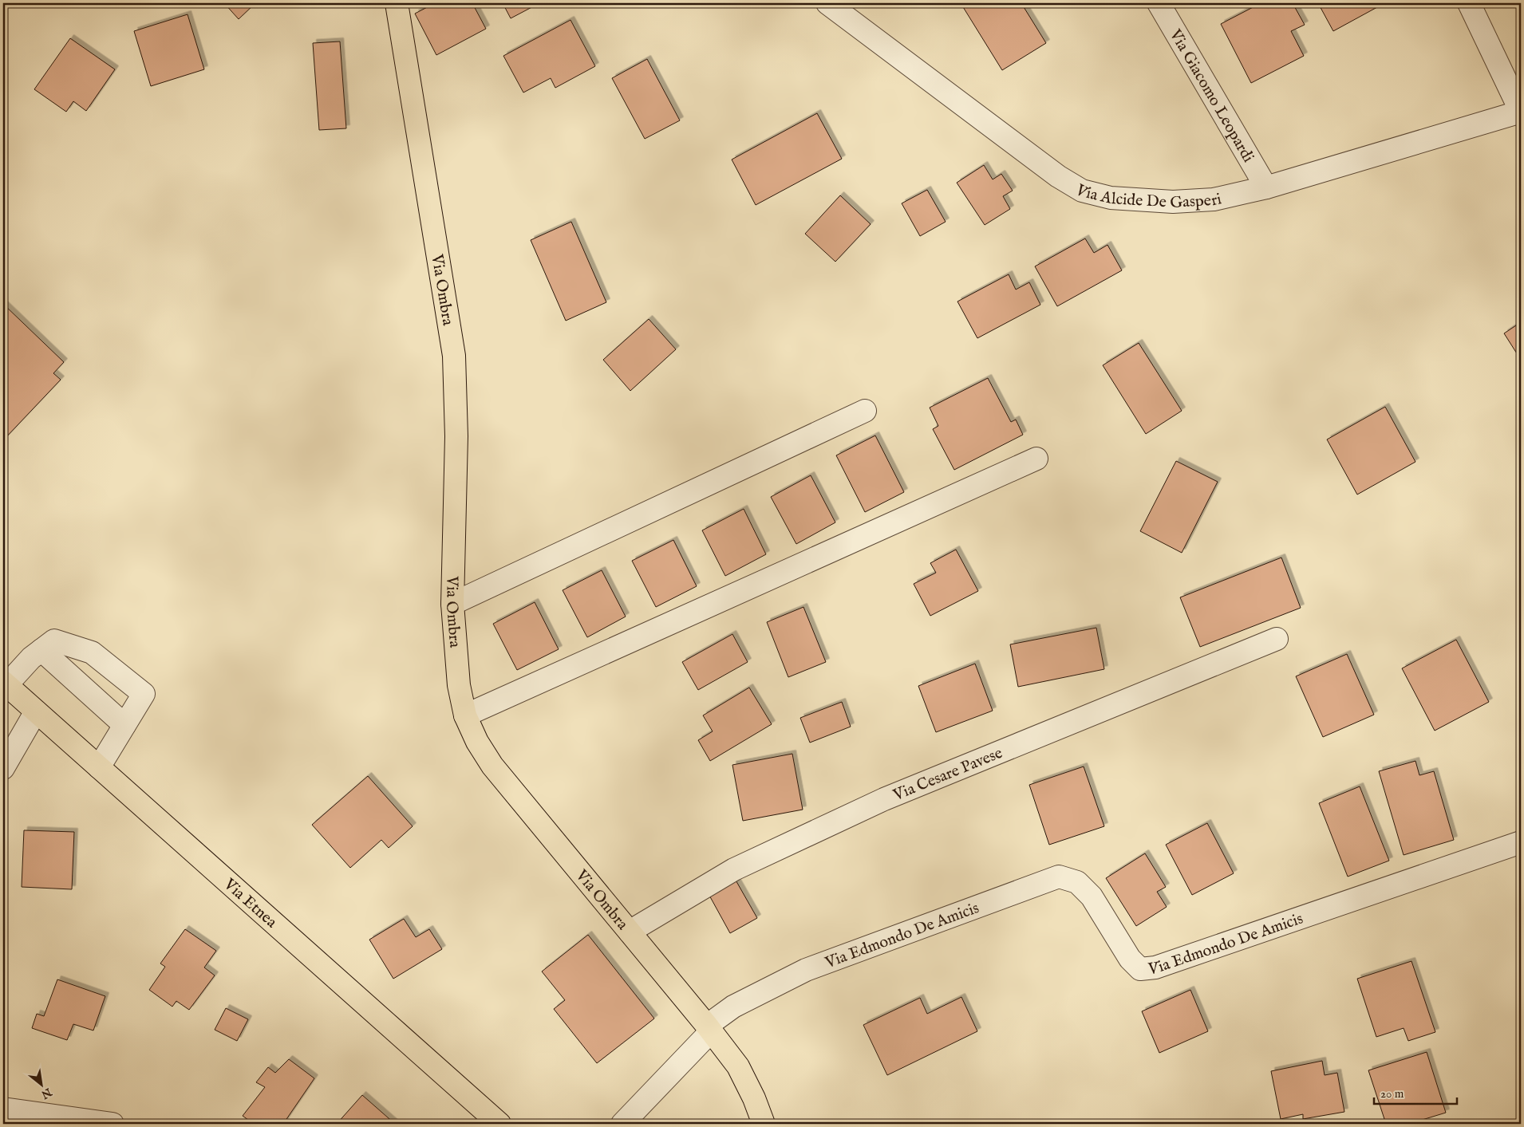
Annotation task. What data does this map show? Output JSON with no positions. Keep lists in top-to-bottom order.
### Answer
{
  "streets": {
    "main road": ["Via Ombra", "Via Etnea"],
    "street": [
      "Via Giacomo Leopardi",
      "Via Alcide De Gasperi",
      "Via Cesare Pavese",
      "Via Edmondo De Amicis"
    ]
  },
  "crossings": [
    ["Via Giacomo Leopardi", "Via Alcide De Gasperi"],
    ["Via Ombra", "Via Cesare Pavese"],
    ["Via Ombra", "Via Edmondo De Amicis"]
  ],
  "scale_bar": "20 m",
  "north": "bottom right"
}
